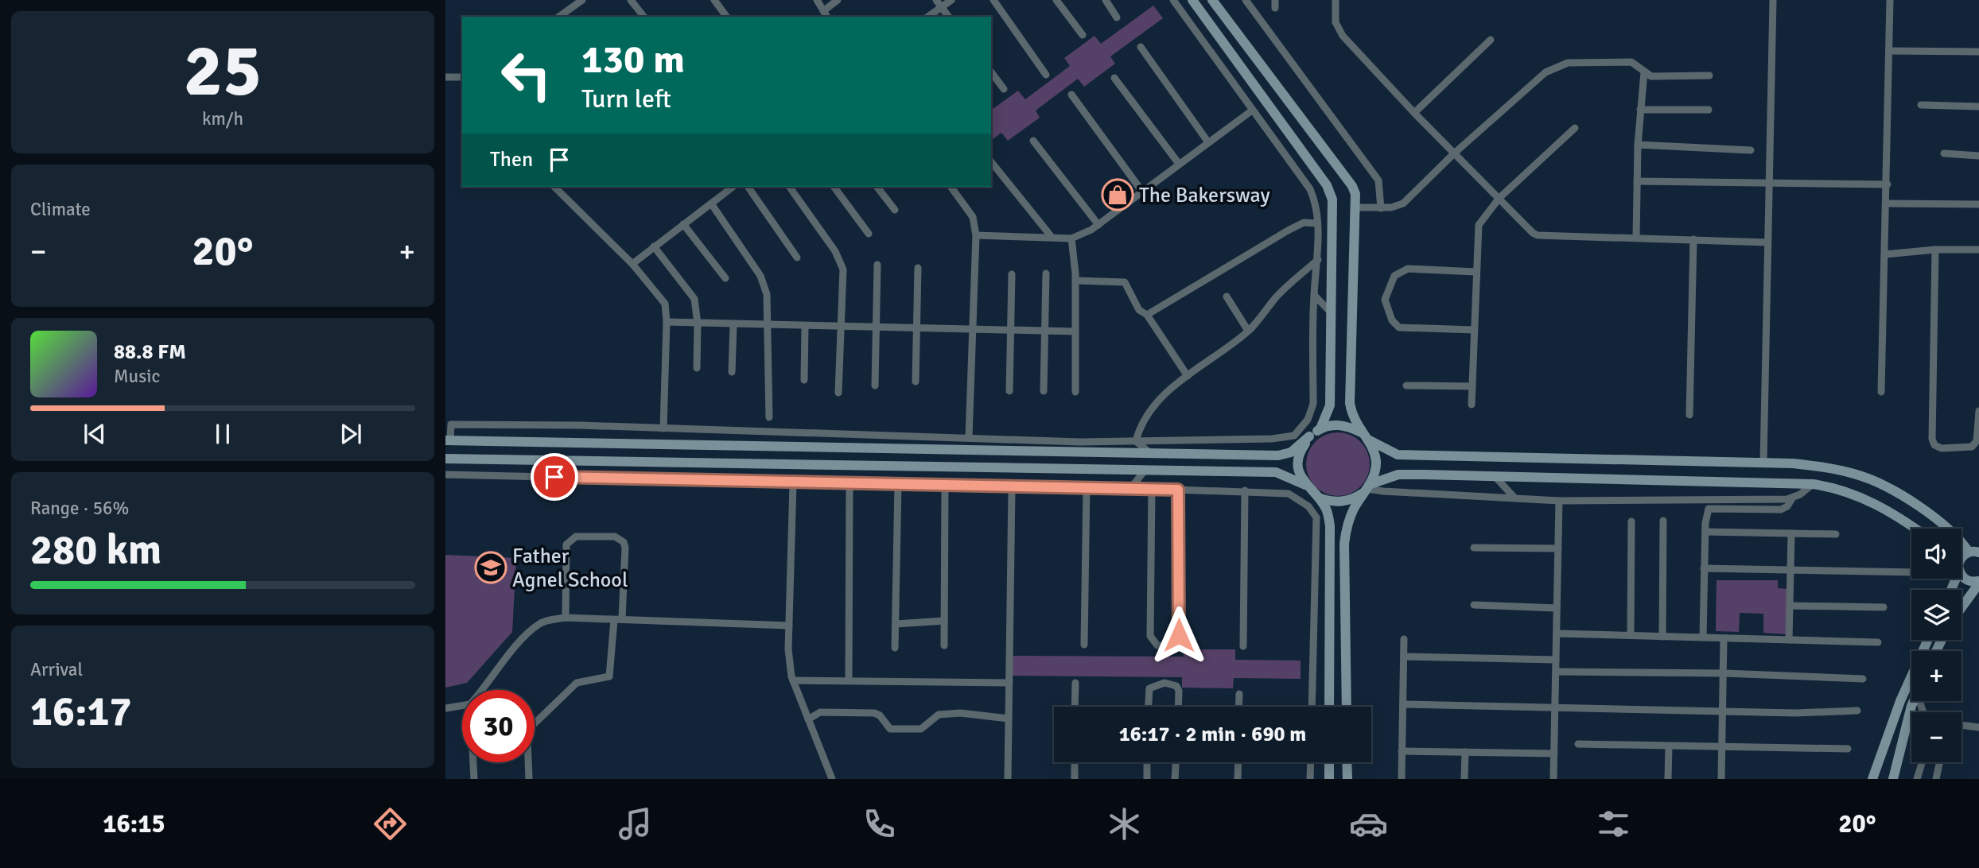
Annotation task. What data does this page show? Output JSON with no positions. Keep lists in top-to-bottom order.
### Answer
{
  "places": {
    "shop": ["The Bakersway"],
    "school or university": ["Father Agnel School"]
  },
  "page": {
    "tile": [
      ["25", "km/h"],
      "Climate",
      ["Range · 56%", "280 km"],
      ["Arrival", "16:17"]
    ],
    "turn": ["130 m", "Turn left"],
    "then": "Then",
    "heat": ["−", "20°", "+"],
    "song": ["88.8 FM", "Music"],
    "map_buttons": ["+", "−"],
    "limit": "30",
    "trip": "16:17 · 2 min · 690 m",
    "tabs": ["16:15", "20°"]
  }
}
